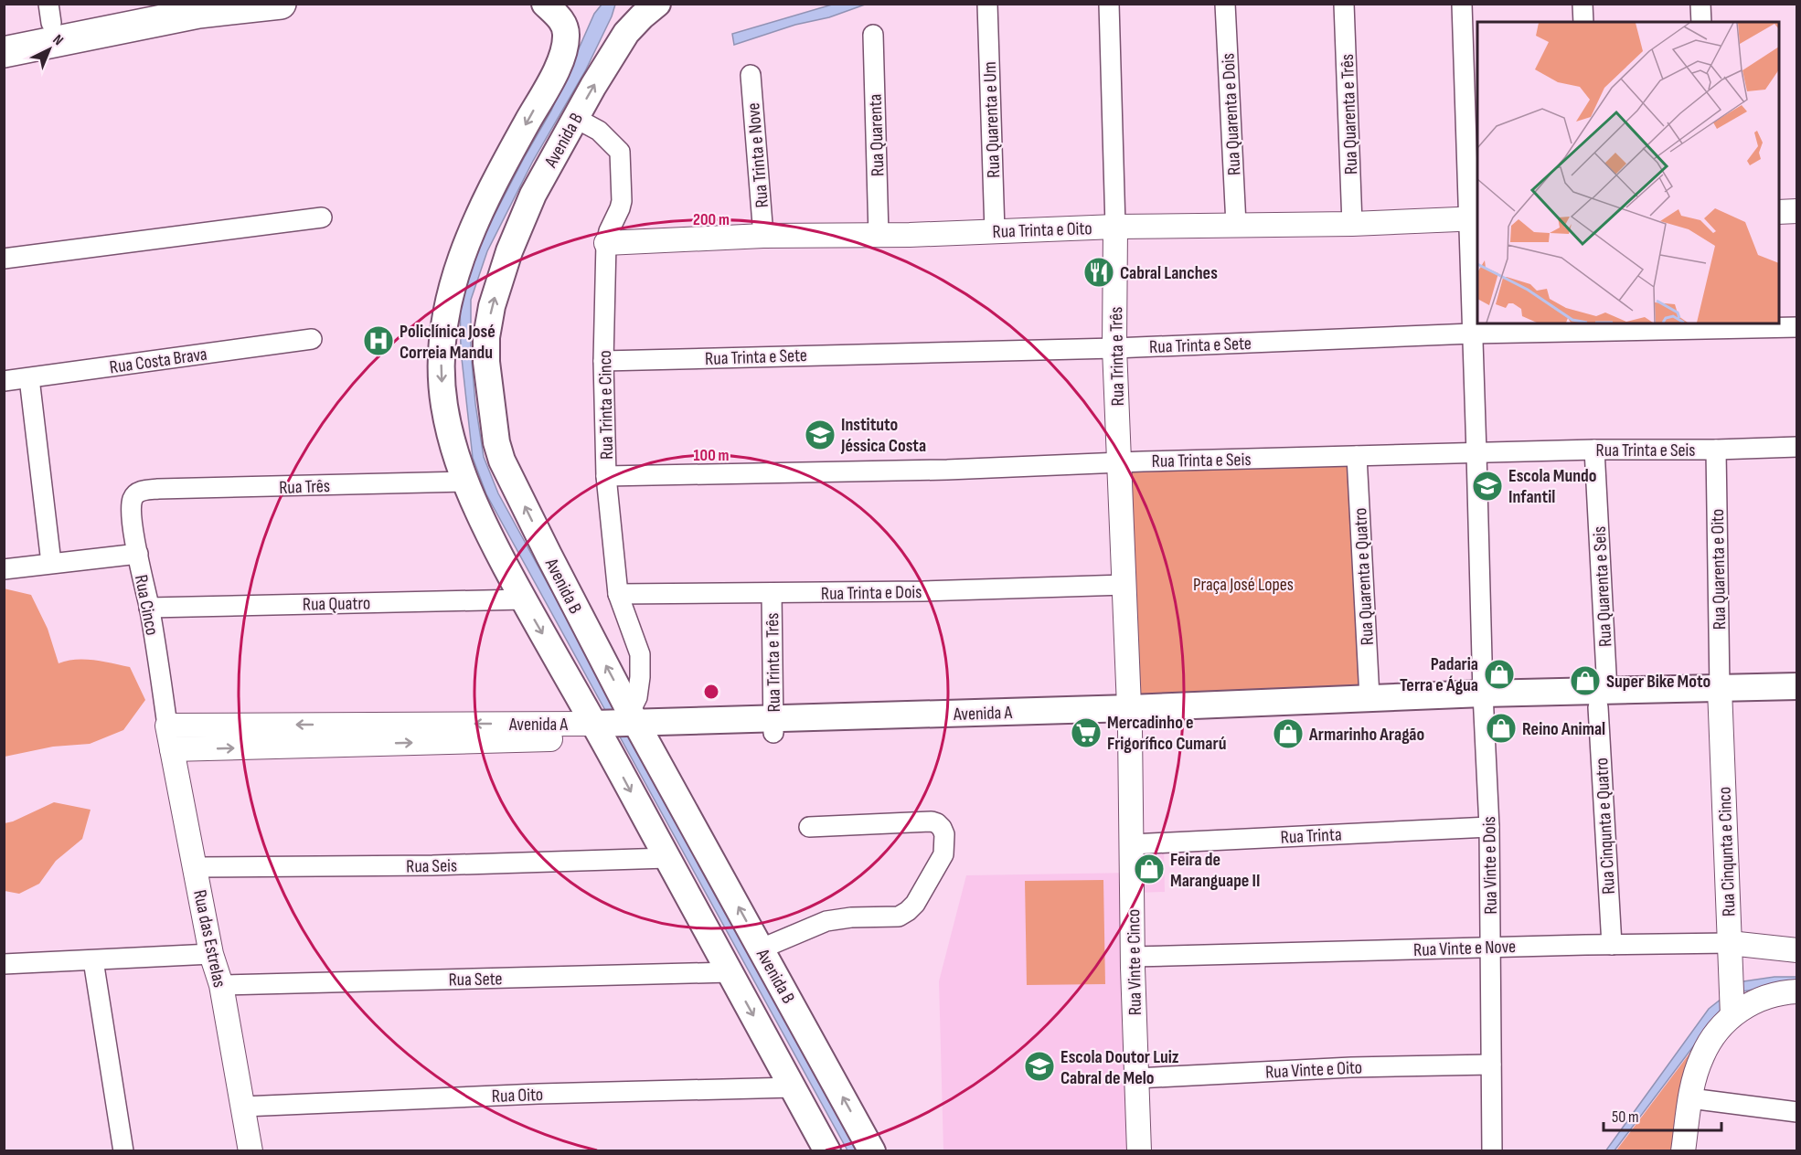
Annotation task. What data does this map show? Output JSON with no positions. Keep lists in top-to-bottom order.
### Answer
{
  "streets": {
    "main road": ["Avenida B", "Avenida A"],
    "street": [
      "Rua Quarenta e Dois",
      "Rua Quarenta e Três",
      "Rua Quarenta e Um",
      "Rua Quarenta",
      "Rua Trinta e Nove",
      "Rua Trinta e Oito",
      "Rua Trinta e Sete",
      "Rua Trinta e Três",
      "Rua Costa Brava",
      "Rua Trinta e Cinco",
      "Rua Trinta e Seis",
      "Rua Três",
      "Rua Quarenta e Oito",
      "Rua Quarenta e Quatro",
      "Rua Quarenta e Seis",
      "Rua Trinta e Dois",
      "Rua Quatro",
      "Rua Cinco",
      "Rua Cinqunta e Quatro",
      "Rua Trinta",
      "Rua Cinqunta e Cinco",
      "Rua Seis",
      "Rua Vinte e Dois",
      "Rua das Estrelas",
      "Rua Vinte e Nove",
      "Rua Vinte e Cinco",
      "Rua Sete",
      "Rua Vinte e Oito",
      "Rua Oito"
    ]
  },
  "crossings": [
    ["Rua Quarenta e Dois", "Rua Trinta e Oito"],
    ["Rua Quarenta e Três", "Rua Trinta e Oito"],
    ["Rua Quarenta e Um", "Rua Trinta e Oito"],
    ["Rua Quarenta", "Rua Trinta e Oito"],
    ["Avenida B", "Rua Trinta e Cinco"],
    ["Avenida B", "Avenida A"],
    ["Rua Trinta e Nove", "Rua Trinta e Oito"],
    ["Rua Trinta e Oito", "Rua Trinta e Três"],
    ["Rua Trinta e Oito", "Rua Trinta e Cinco"],
    ["Rua Trinta e Oito", "Rua Vinte e Dois"],
    ["Rua Trinta e Sete", "Rua Trinta e Três"],
    ["Rua Trinta e Sete", "Rua Trinta e Cinco"],
    ["Rua Trinta e Sete", "Rua Vinte e Dois"],
    ["Rua Trinta e Três", "Rua Trinta e Seis"],
    ["Rua Trinta e Três", "Rua Trinta e Dois"],
    ["Rua Trinta e Três", "Avenida A"],
    ["Rua Trinta e Três", "Rua Vinte e Cinco"],
    ["Rua Trinta e Cinco", "Rua Trinta e Seis"],
    ["Rua Trinta e Cinco", "Rua Trinta e Dois"],
    ["Rua Trinta e Cinco", "Avenida A"],
    ["Rua Trinta e Seis", "Rua Quarenta e Oito"],
    ["Rua Trinta e Seis", "Rua Quarenta e Quatro"],
    ["Rua Trinta e Seis", "Rua Quarenta e Seis"],
    ["Rua Trinta e Seis", "Rua Vinte e Dois"],
    ["Rua Três", "Rua Cinco"],
    ["Rua Quarenta e Oito", "Avenida A"],
    ["Rua Quarenta e Oito", "Rua Cinqunta e Cinco"],
    ["Rua Quarenta e Quatro", "Avenida A"],
    ["Rua Quarenta e Seis", "Avenida A"],
    ["Rua Quarenta e Seis", "Rua Cinqunta e Quatro"],
    ["Rua Quatro", "Rua Cinco"],
    ["Rua Cinco", "Avenida A"],
    ["Rua Cinco", "Rua das Estrelas"],
    ["Avenida A", "Rua Cinqunta e Quatro"],
    ["Avenida A", "Rua Cinqunta e Cinco"],
    ["Avenida A", "Rua Vinte e Dois"],
    ["Avenida A", "Rua das Estrelas"],
    ["Avenida A", "Rua Vinte e Cinco"],
    ["Rua Cinqunta e Quatro", "Rua Vinte e Nove"],
    ["Rua Trinta", "Rua Vinte e Dois"],
    ["Rua Trinta", "Rua Vinte e Cinco"],
    ["Rua Cinqunta e Cinco", "Rua Vinte e Nove"],
    ["Rua Seis", "Rua das Estrelas"],
    ["Rua Vinte e Dois", "Rua Vinte e Nove"],
    ["Rua Vinte e Dois", "Rua Vinte e Oito"],
    ["Rua das Estrelas", "Rua Sete"],
    ["Rua das Estrelas", "Rua Oito"],
    ["Rua Vinte e Nove", "Rua Vinte e Cinco"],
    ["Rua Vinte e Cinco", "Rua Vinte e Oito"]
  ],
  "parks": ["Praça José Lopes"],
  "places": {
    "restaurant": ["Cabral Lanches"],
    "hospital": ["Policlínica José Correia Mandu"],
    "school or university": ["Instituto Jéssica Costa", "Escola Mundo Infantil", "Escola Doutor Luiz Cabral de Melo"],
    "shop": [
      "Padaria Terra e Água",
      "Super Bike Moto",
      "Reino Animal",
      "Armarinho Aragão",
      "Feira de Maranguape II"
    ],
    "supermarket": ["Mercadinho e Frigorífico Cumarú"]
  },
  "scale_bar": "50 m",
  "north": "top right",
  "rings": ["200 m", "100 m"]
}
